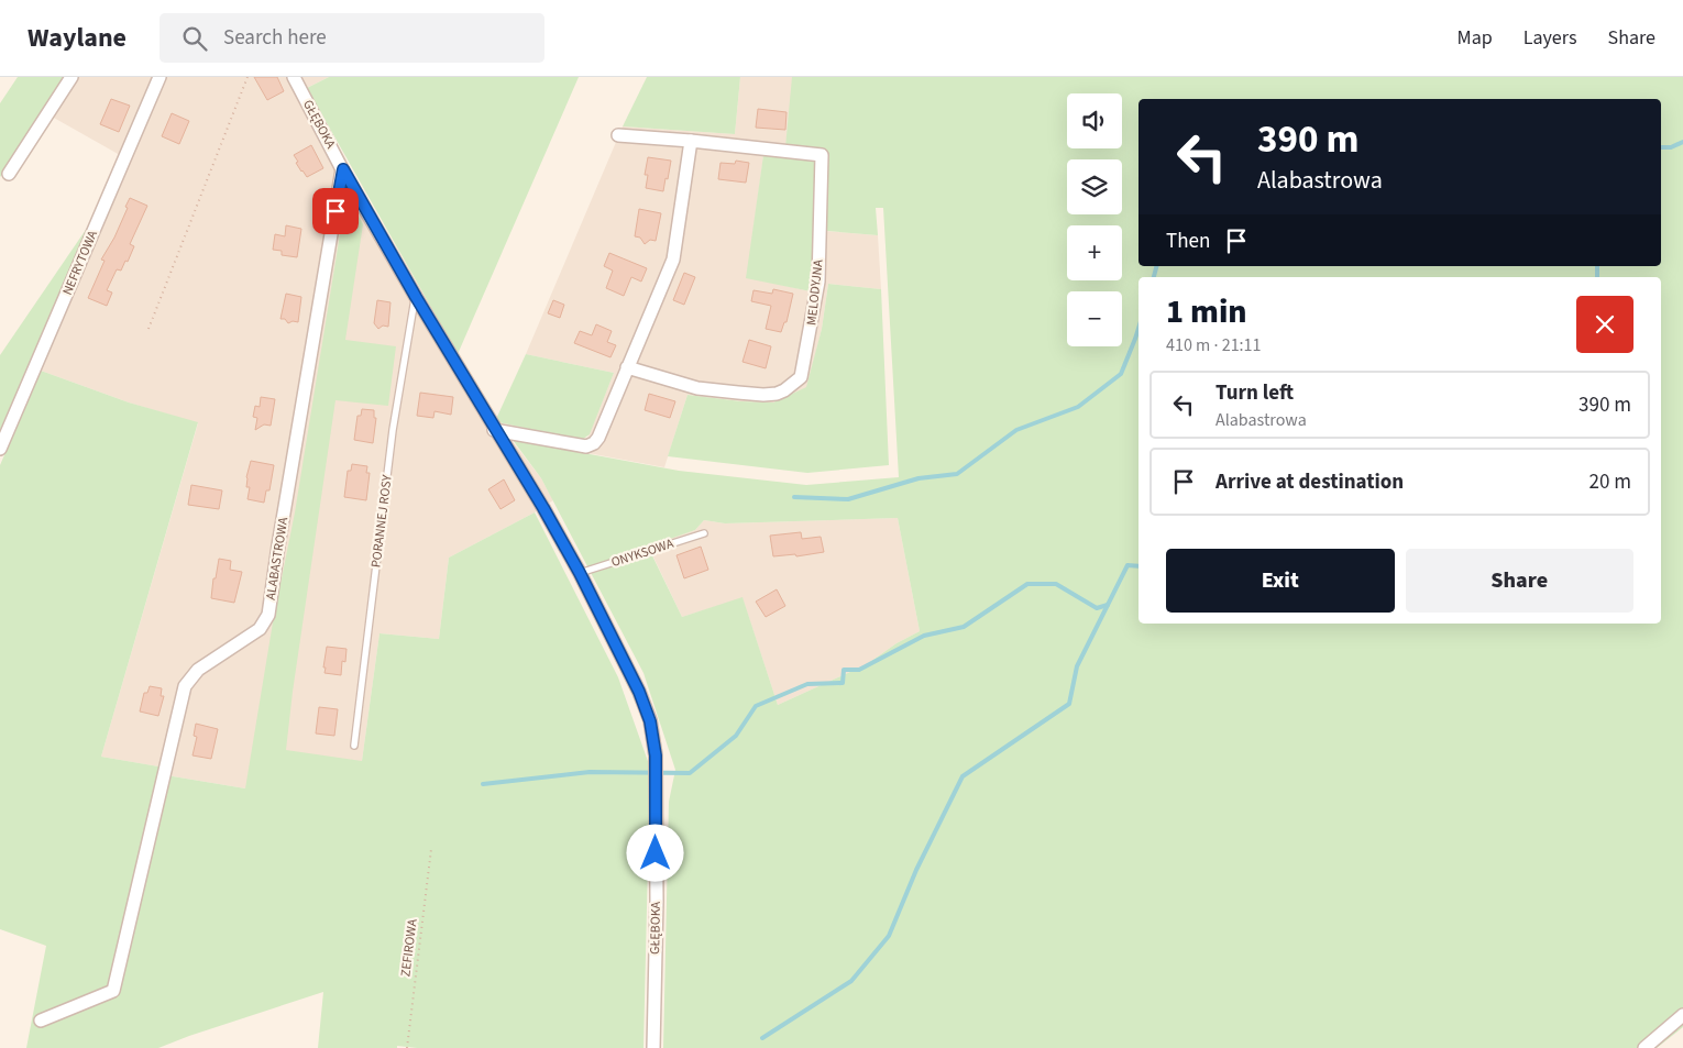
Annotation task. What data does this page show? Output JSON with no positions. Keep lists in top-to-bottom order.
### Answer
{
  "streets": {
    "street": [
      "GŁĘBOKA",
      "NEFRYTOWA",
      "MELODYJNA",
      "ALABASTROWA"
    ],
    "lane": ["PORANNEJ ROSY", "ONYKSOWA"],
    "path": ["ZEFIROWA"]
  },
  "crossings": [
    ["GŁĘBOKA", "PORANNEJ ROSY"],
    ["GŁĘBOKA", "ONYKSOWA"],
    ["GŁĘBOKA", "ALABASTROWA"]
  ],
  "page": {
    "header": "Waylane",
    "search": "Search here",
    "nav": ["Map", "Layers", "Share"],
    "map_buttons": ["+", "−"],
    "turn": ["390 m", "Alabastrowa"],
    "then": "Then",
    "heading": ["1 min", "410 m · 21:11"],
    "list": [
      {
        "name": "Turn left",
        "note": "Alabastrowa",
        "value": "390 m"
      },
      {
        "name": "Arrive at destination",
        "value": "20 m"
      }
    ],
    "buttons": ["Exit", "Share"]
  }
}
